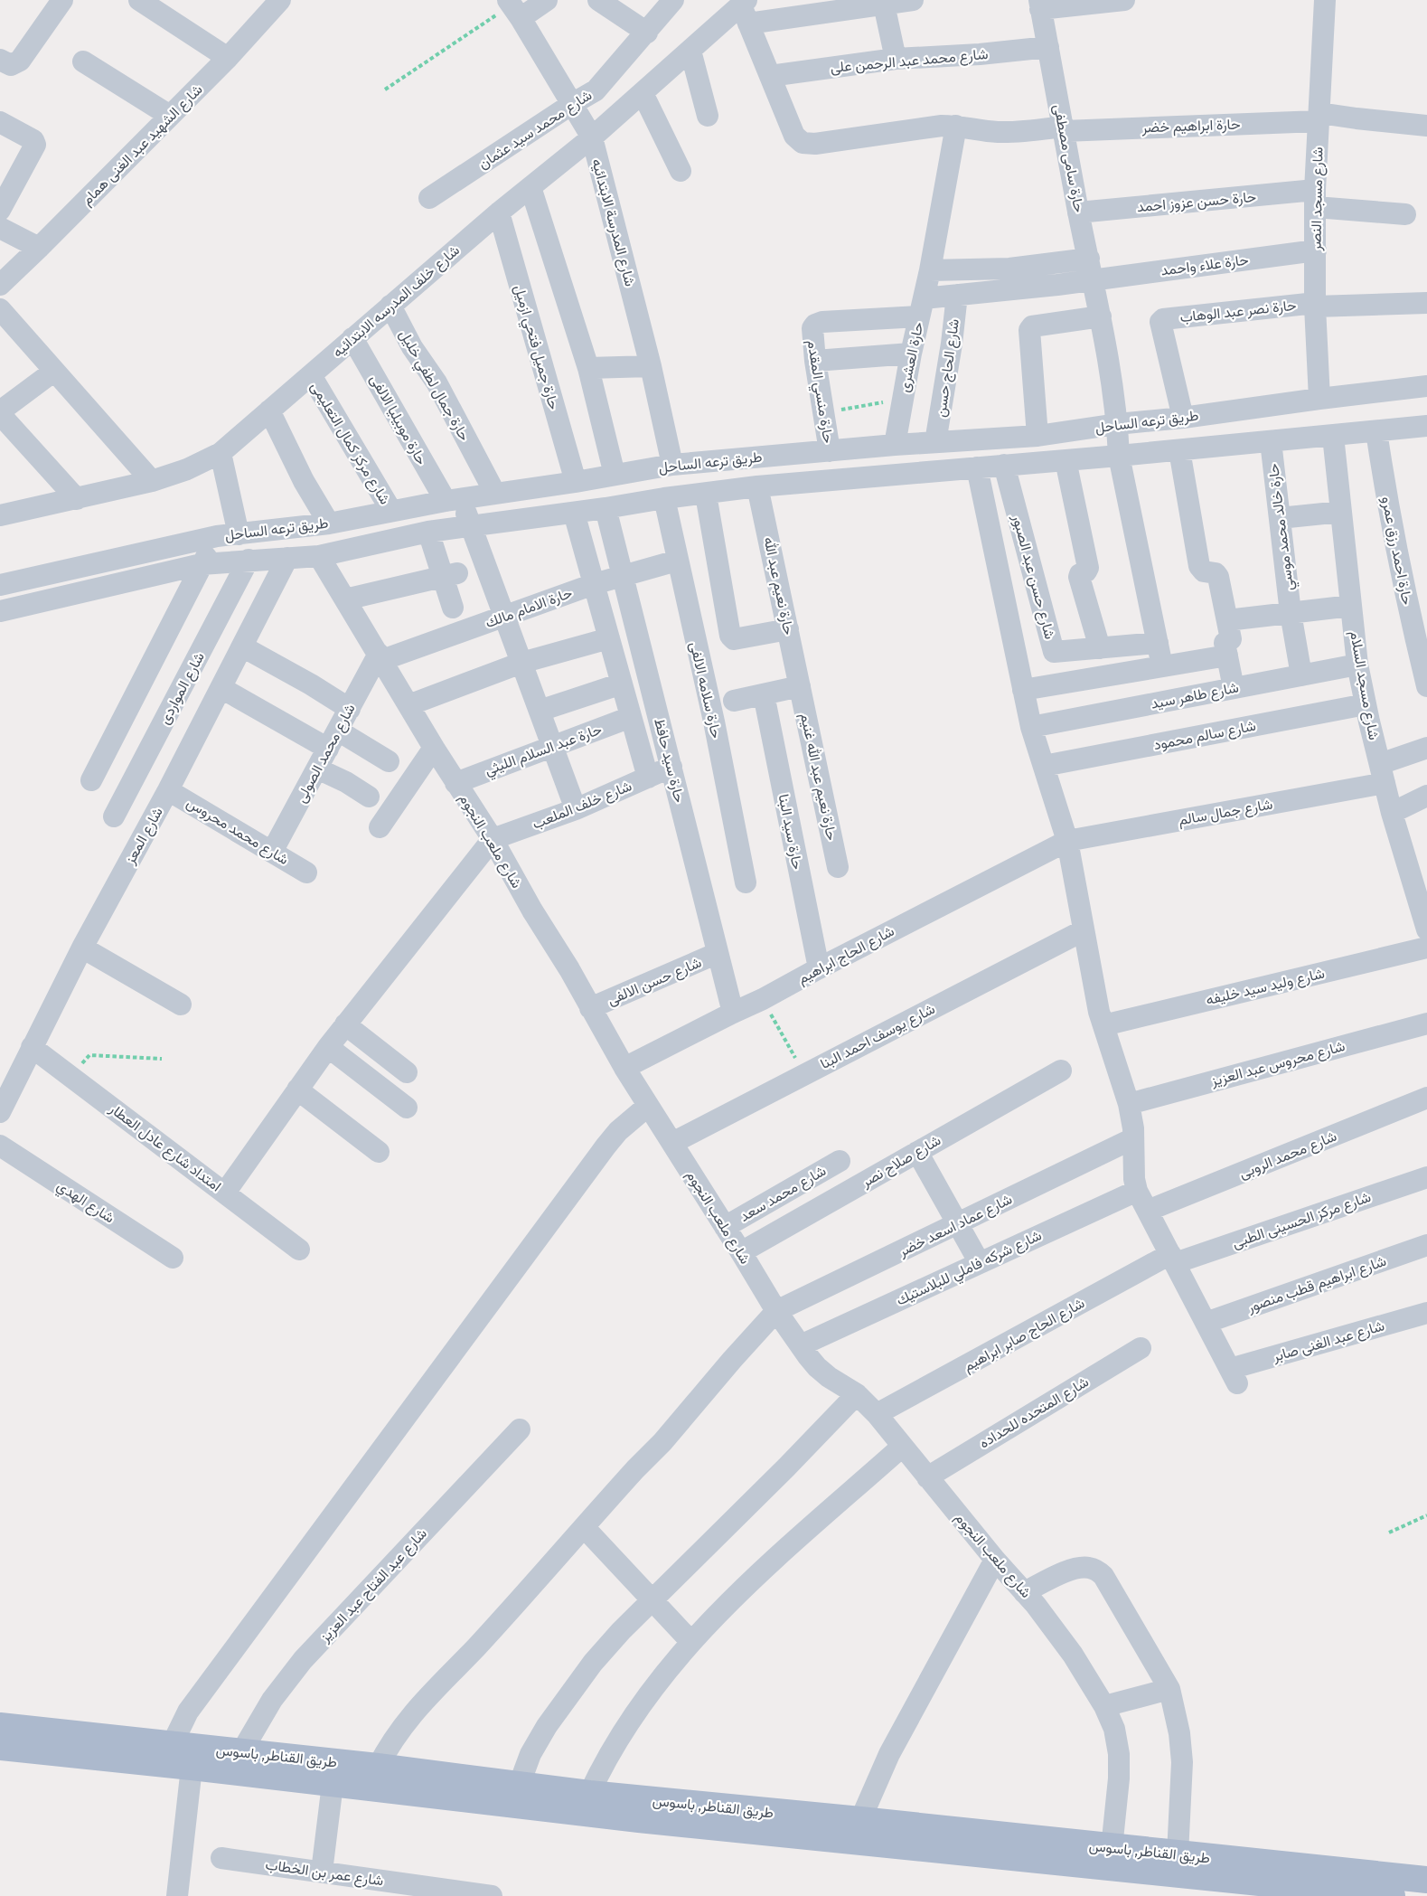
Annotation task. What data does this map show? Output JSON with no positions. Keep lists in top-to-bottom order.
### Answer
{
  "streets": {
    "main road": ["طريق القناطر, باسوس"],
    "street": [
      "شارع محمد عبد الرحمن على",
      "حارة ابراهيم خضر",
      "شارع محمد سيد عثمان",
      "شارع الشهيد عبد الغنى همام",
      "حارة سامى مصطفى",
      "شارع مسجد النصر",
      "حارة حسن عزوز احمد",
      "شارع المدرسة الابتدائيه",
      "حارة علاء واحمد",
      "شارع خلف المدرسه الابتدائيه",
      "حارة نصر عبد الوهاب",
      "حارة جميل فتحي ازميل",
      "حارة العشرى",
      "شارع الحاج حسن",
      "حارة جمال لطفي خليل",
      "حارة منسي المقدم",
      "حارة موبيليا الالفى",
      "طريق ترعه الساحل",
      "شارع مركز كمال التعليمى",
      "حارة خالد محمد موسي",
      "حارة احمد رزق عمرو",
      "شارع حسن عبد الصبور",
      "حارة نعيم عبد الله",
      "حارة الامام مالك",
      "شارع مسجد السلام",
      "شارع المواردى",
      "حارة سلامه الالفى",
      "شارع طاهر سيد",
      "شارع سالم محمود",
      "حارة عبد السلام الليثي",
      "شارع محمد الصولى",
      "حارة سيد حافظ",
      "حارة نعيم عبد الله غنيم",
      "شارع خلف الملعب",
      "شارع جمال سالم",
      "شارع محمد محروس",
      "حارة سيد البنا",
      "شارع المعز",
      "شارع ملعب النجوم",
      "شارع الحاج ابراهيم",
      "شارع حسن الالفى",
      "شارع وليد سيد خليفه",
      "شارع يوسف احمد البنا",
      "شارع محروس عبد العزيز",
      "امتداد شارع عادل العطار",
      "شارع محمد الروبى",
      "شارع صلاح نصر",
      "شارع محمد سعد",
      "شارع الهدي",
      "شارع مركز الحسينى الطبى",
      "شارع عماد اسعد خضر",
      "شارع شركه فاملي للبلاستيك",
      "شارع ابراهيم قطب منصور",
      "شارع الحاج صابر ابراهيم",
      "شارع عبد الغنى صابر",
      "شارع المتحده للحداده",
      "شارع عبد الفتاح عبد العزيز",
      "شارع عمر بن الخطاب"
    ]
  },
  "crossings": [
    ["شارع محمد عبد الرحمن على", "حارة ابراهيم خضر"],
    ["شارع محمد عبد الرحمن على", "حارة سامى مصطفى"],
    ["حارة ابراهيم خضر", "حارة سامى مصطفى"],
    ["حارة ابراهيم خضر", "شارع مسجد النصر"],
    ["حارة ابراهيم خضر", "حارة العشرى"],
    ["شارع محمد سيد عثمان", "شارع المدرسة الابتدائيه"],
    ["حارة سامى مصطفى", "حارة حسن عزوز احمد"],
    ["حارة سامى مصطفى", "حارة علاء واحمد"],
    ["حارة سامى مصطفى", "طريق ترعه الساحل"],
    ["حارة سامى مصطفى", "شارع حسن عبد الصبور"],
    ["حارة سامى مصطفى", "شارع طاهر سيد"],
    ["شارع مسجد النصر", "حارة حسن عزوز احمد"],
    ["شارع مسجد النصر", "حارة علاء واحمد"],
    ["شارع مسجد النصر", "حارة نصر عبد الوهاب"],
    ["شارع مسجد النصر", "طريق ترعه الساحل"],
    ["شارع المدرسة الابتدائيه", "شارع خلف المدرسه الابتدائيه"],
    ["شارع المدرسة الابتدائيه", "طريق ترعه الساحل"],
    ["شارع خلف المدرسه الابتدائيه", "حارة جميل فتحي ازميل"],
    ["شارع خلف المدرسه الابتدائيه", "حارة جمال لطفي خليل"],
    ["شارع خلف المدرسه الابتدائيه", "حارة موبيليا الالفى"],
    ["شارع خلف المدرسه الابتدائيه", "شارع مركز كمال التعليمى"],
    ["حارة نصر عبد الوهاب", "طريق ترعه الساحل"],
    ["حارة جميل فتحي ازميل", "طريق ترعه الساحل"],
    ["حارة العشرى", "حارة منسي المقدم"],
    ["حارة العشرى", "طريق ترعه الساحل"],
    ["شارع الحاج حسن", "طريق ترعه الساحل"],
    ["حارة جمال لطفي خليل", "طريق ترعه الساحل"],
    ["حارة منسي المقدم", "طريق ترعه الساحل"],
    ["حارة موبيليا الالفى", "طريق ترعه الساحل"],
    ["حارة موبيليا الالفى", "حارة الامام مالك"],
    ["حارة موبيليا الالفى", "حارة عبد السلام الليثي"],
    ["حارة موبيليا الالفى", "شارع خلف الملعب"],
    ["طريق ترعه الساحل", "شارع مركز كمال التعليمى"],
    ["طريق ترعه الساحل", "حارة خالد محمد موسي"],
    ["طريق ترعه الساحل", "حارة احمد رزق عمرو"],
    ["طريق ترعه الساحل", "شارع حسن عبد الصبور"],
    ["طريق ترعه الساحل", "حارة نعيم عبد الله"],
    ["طريق ترعه الساحل", "شارع مسجد السلام"],
    ["طريق ترعه الساحل", "شارع المواردى"],
    ["طريق ترعه الساحل", "حارة سلامه الالفى"],
    ["طريق ترعه الساحل", "حارة سيد حافظ"],
    ["طريق ترعه الساحل", "شارع المعز"],
    ["طريق ترعه الساحل", "شارع ملعب النجوم"],
    ["حارة خالد محمد موسي", "شارع طاهر سيد"],
    ["حارة نعيم عبد الله", "حارة نعيم عبد الله غنيم"],
    ["حارة الامام مالك", "حارة سلامه الالفى"],
    ["حارة الامام مالك", "شارع محمد الصولى"],
    ["حارة الامام مالك", "حارة سيد حافظ"],
    ["حارة الامام مالك", "شارع ملعب النجوم"],
    ["شارع مسجد السلام", "شارع طاهر سيد"],
    ["شارع مسجد السلام", "شارع سالم محمود"],
    ["شارع مسجد السلام", "شارع جمال سالم"],
    ["حارة عبد السلام الليثي", "شارع ملعب النجوم"],
    ["شارع محمد الصولى", "شارع محمد محروس"],
    ["شارع محمد الصولى", "شارع ملعب النجوم"],
    ["حارة سيد حافظ", "شارع خلف الملعب"],
    ["حارة سيد حافظ", "شارع الحاج ابراهيم"],
    ["حارة سيد حافظ", "شارع حسن الالفى"],
    ["شارع خلف الملعب", "شارع ملعب النجوم"],
    ["شارع جمال سالم", "شارع الحاج ابراهيم"],
    ["شارع محمد محروس", "شارع المعز"],
    ["حارة سيد البنا", "شارع الحاج ابراهيم"],
    ["شارع المعز", "امتداد شارع عادل العطار"],
    ["شارع ملعب النجوم", "شارع الحاج ابراهيم"],
    ["شارع ملعب النجوم", "شارع حسن الالفى"],
    ["شارع ملعب النجوم", "شارع يوسف احمد البنا"],
    ["شارع ملعب النجوم", "شارع صلاح نصر"],
    ["شارع ملعب النجوم", "شارع محمد سعد"],
    ["شارع ملعب النجوم", "شارع عماد اسعد خضر"],
    ["شارع ملعب النجوم", "شارع شركه فاملي للبلاستيك"],
    ["شارع ملعب النجوم", "شارع الحاج صابر ابراهيم"],
    ["شارع ملعب النجوم", "شارع المتحده للحداده"],
    ["شارع ملعب النجوم", "طريق القناطر, باسوس"],
    ["شارع مركز الحسينى الطبى", "شارع الحاج صابر ابراهيم"],
    ["شارع ابراهيم قطب منصور", "شارع عبد الغنى صابر"],
    ["شارع عبد الفتاح عبد العزيز", "طريق القناطر, باسوس"]
  ]
}
